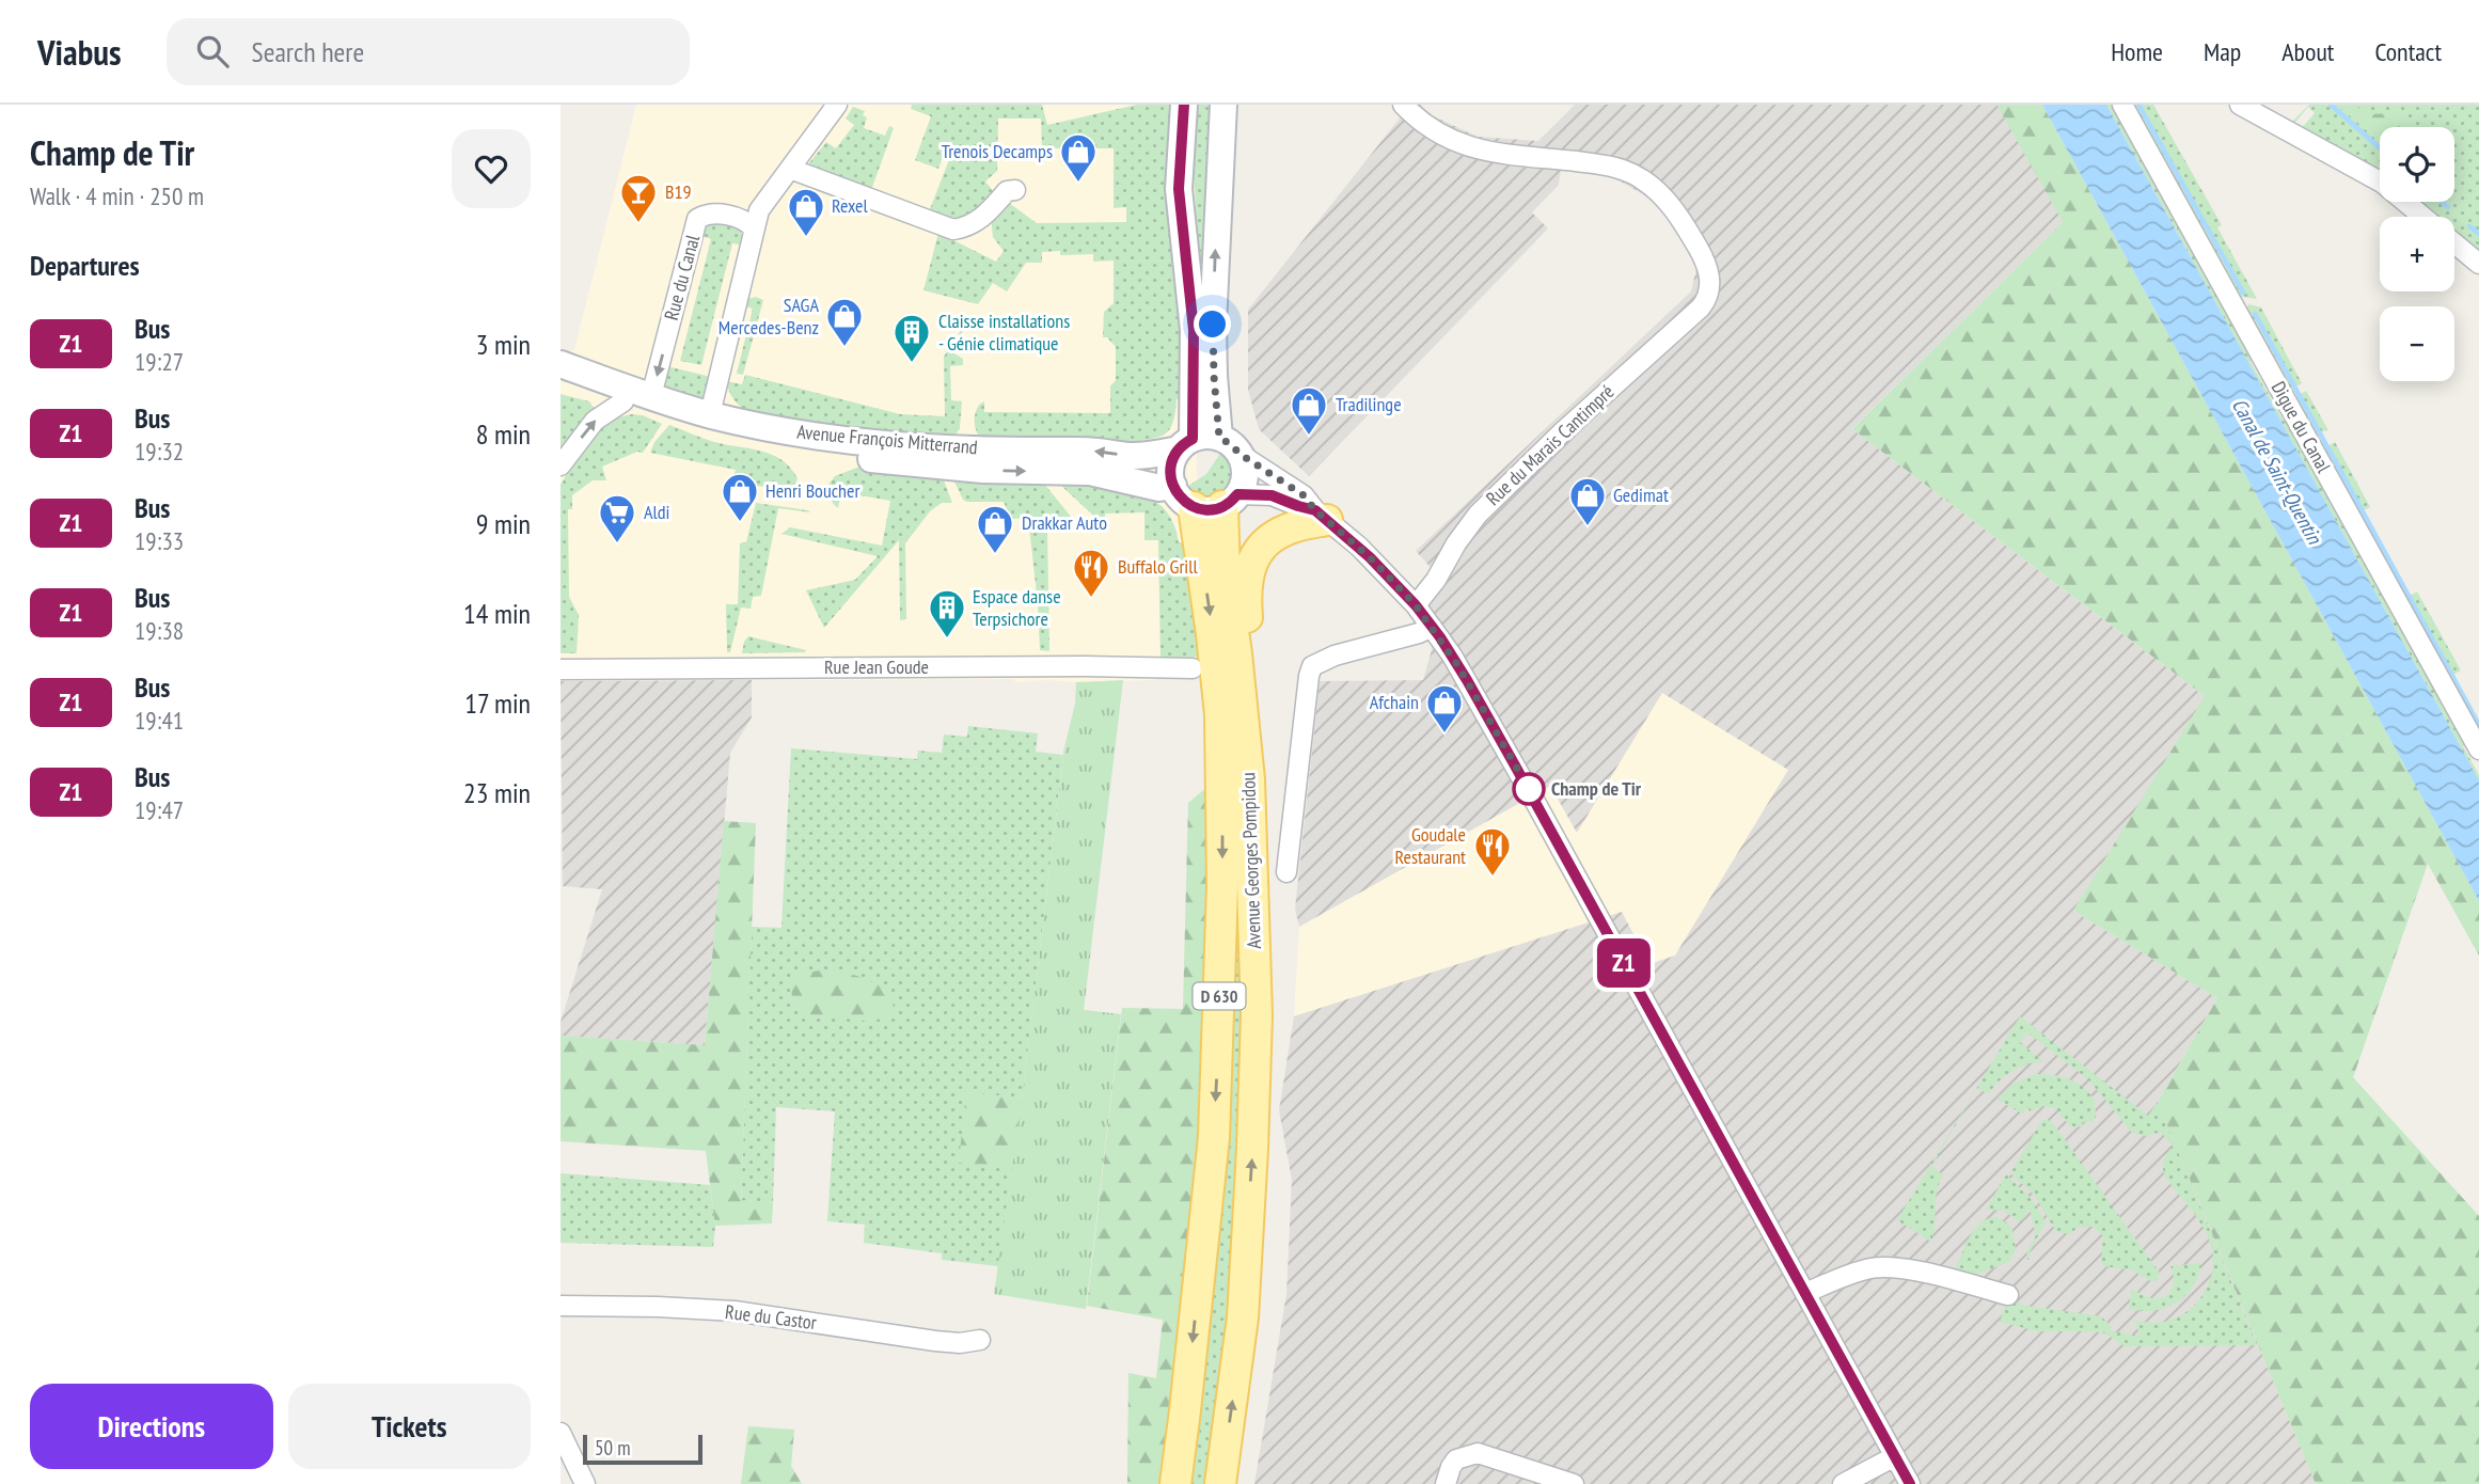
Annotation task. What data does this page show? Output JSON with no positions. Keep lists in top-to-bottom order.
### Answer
{
  "streets": {
    "main road": ["Avenue François Mitterrand", "Avenue Georges Pompidou", "D 630"],
    "street": [
      "Rue du Canal",
      "Digue du Canal",
      "Rue du Marais Cantimpré",
      "Rue Jean Goude",
      "Rue du Castor"
    ]
  },
  "crossings": [
    ["Rue du Canal", "Avenue François Mitterrand"],
    ["Avenue François Mitterrand", "Avenue Georges Pompidou"]
  ],
  "water": ["Canal de Saint-Quentin"],
  "places": {
    "shop": [
      "Trenois Decamps",
      "Rexel",
      "SAGA Mercedes-Benz",
      "Tradilinge",
      "Henri Boucher",
      "Gedimat",
      "Drakkar Auto",
      "Afchain"
    ],
    "bar": ["B19"],
    "building": ["Claisse installations - Génie climatique", "Espace danse Terpsichore"],
    "supermarket": ["Aldi"],
    "restaurant": ["Buffalo Grill", "Goudale Restaurant"],
    "other": ["Champ de Tir"]
  },
  "lines": ["bus line Z1"],
  "scale_bar": "50 m",
  "page": {
    "header": "Viabus",
    "search": "Search here",
    "nav": [
      "Home",
      "Map",
      "About",
      "Contact"
    ],
    "heading": [
      ["Champ de Tir", "Walk · 4 min · 250 m"],
      "Departures"
    ],
    "on_map": "Z1",
    "map_buttons": ["+", "−"],
    "list": [
      {
        "mark": "Z1",
        "name": "Bus",
        "note": "19:27",
        "value": "3 min"
      },
      {
        "mark": "Z1",
        "name": "Bus",
        "note": "19:32",
        "value": "8 min"
      },
      {
        "mark": "Z1",
        "name": "Bus",
        "note": "19:33",
        "value": "9 min"
      },
      {
        "mark": "Z1",
        "name": "Bus",
        "note": "19:38",
        "value": "14 min"
      },
      {
        "mark": "Z1",
        "name": "Bus",
        "note": "19:41",
        "value": "17 min"
      },
      {
        "mark": "Z1",
        "name": "Bus",
        "note": "19:47",
        "value": "23 min"
      }
    ],
    "buttons": ["Directions", "Tickets"],
    "scale": "50 m"
  }
}
